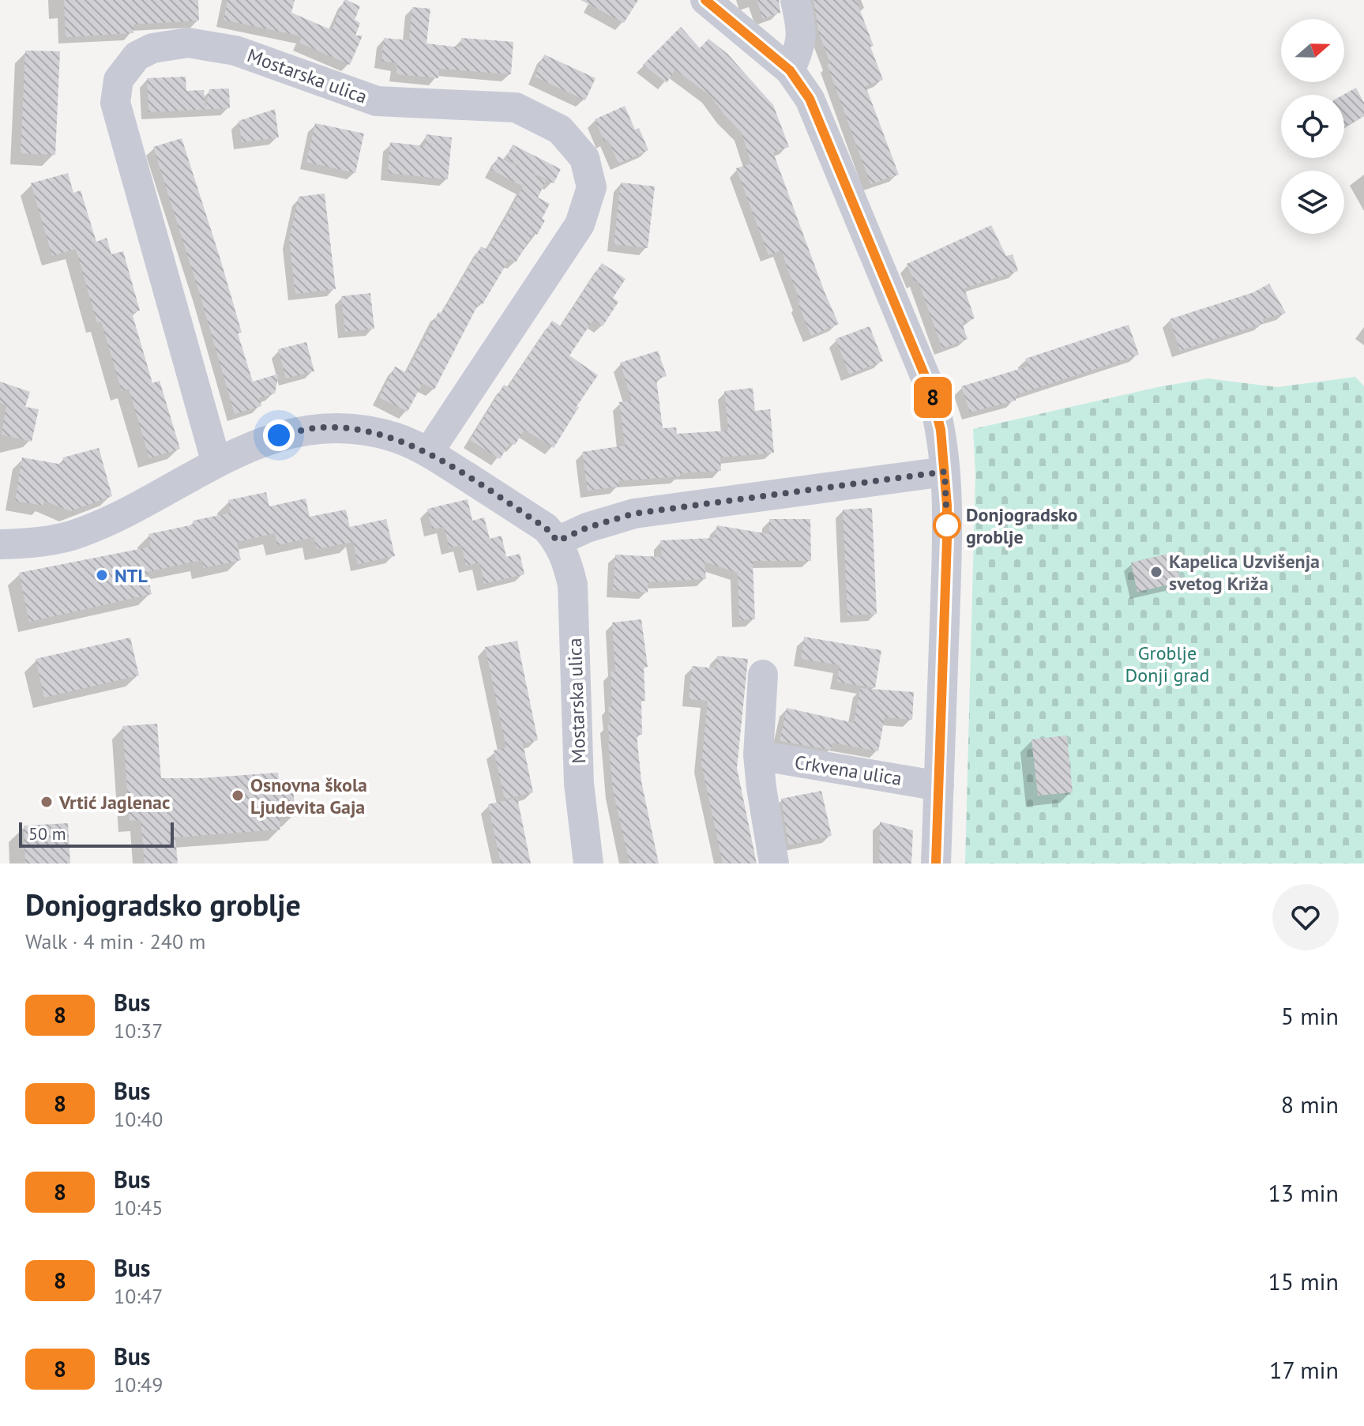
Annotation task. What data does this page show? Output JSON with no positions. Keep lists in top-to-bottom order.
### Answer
{
  "streets": {
    "street": ["Mostarska ulica", "Crkvena ulica"]
  },
  "parks": ["Groblje Donji grad"],
  "places": [
    "Donjogradsko groblje",
    "Kapelica Uzvišenja svetog Križa",
    "NTL",
    "Osnovna škola Ljudevita Gaja",
    "Vrtić Jaglenac"
  ],
  "lines": ["bus line 8"],
  "scale_bar": "50 m",
  "north": "right",
  "page": {
    "on_map": "8",
    "scale": "50 m",
    "heading": ["Donjogradsko groblje", "Walk · 4 min · 240 m"],
    "list": [
      {
        "mark": "8",
        "name": "Bus",
        "note": "10:37",
        "value": "5 min"
      },
      {
        "mark": "8",
        "name": "Bus",
        "note": "10:40",
        "value": "8 min"
      },
      {
        "mark": "8",
        "name": "Bus",
        "note": "10:45",
        "value": "13 min"
      },
      {
        "mark": "8",
        "name": "Bus",
        "note": "10:47",
        "value": "15 min"
      },
      {
        "mark": "8",
        "name": "Bus",
        "note": "10:49",
        "value": "17 min"
      }
    ]
  }
}
